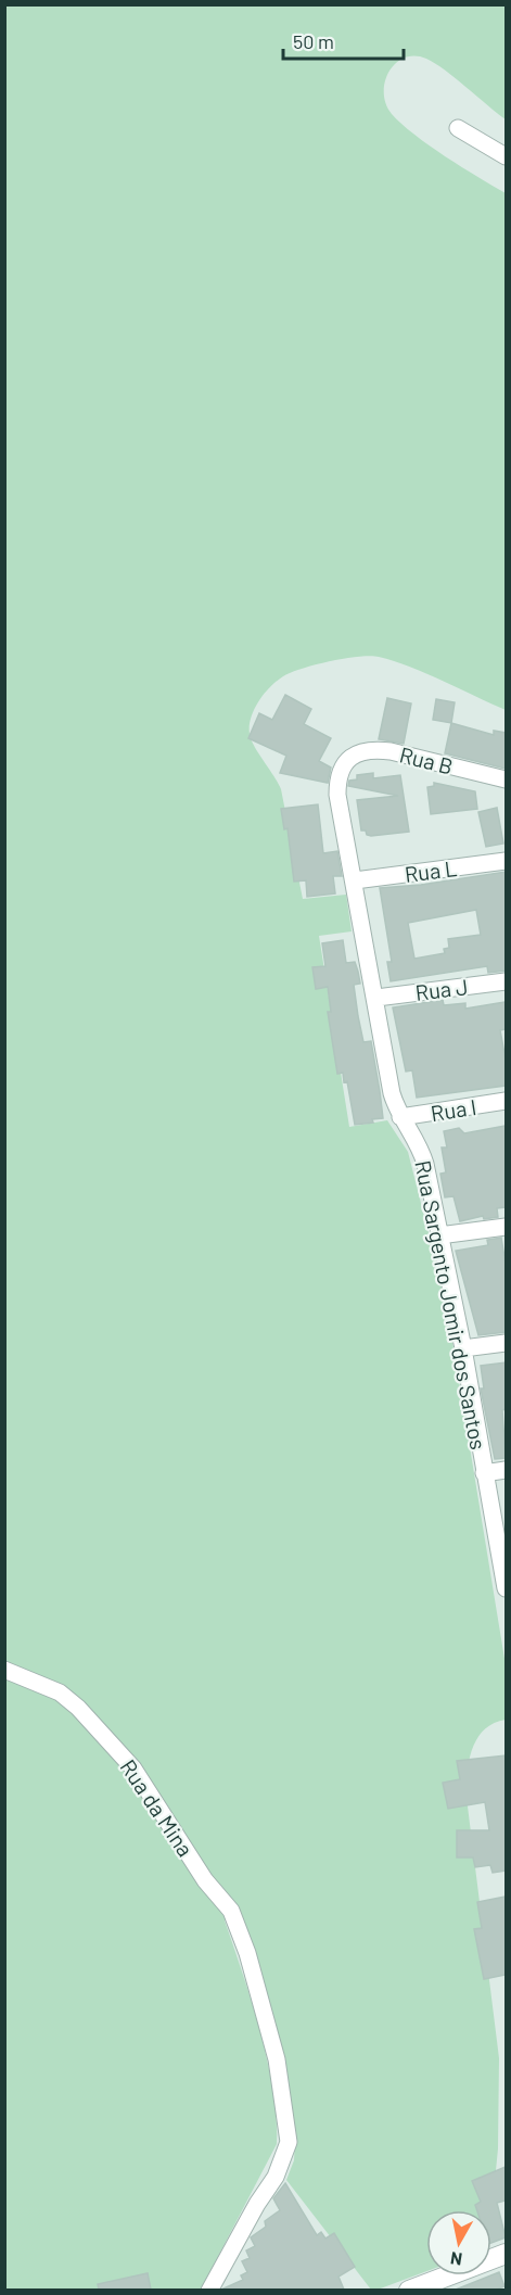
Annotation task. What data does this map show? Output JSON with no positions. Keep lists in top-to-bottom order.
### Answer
{
  "streets": {
    "street": [
      "Rua B",
      "Rua L",
      "Rua J",
      "Rua I",
      "Rua Sargento Jomir dos Santos",
      "Rua da Mina"
    ]
  },
  "crossings": [
    ["Rua B", "Rua Sargento Jomir dos Santos"],
    ["Rua L", "Rua Sargento Jomir dos Santos"],
    ["Rua J", "Rua Sargento Jomir dos Santos"],
    ["Rua I", "Rua Sargento Jomir dos Santos"]
  ],
  "scale_bar": "50 m",
  "north": "bottom"
}
